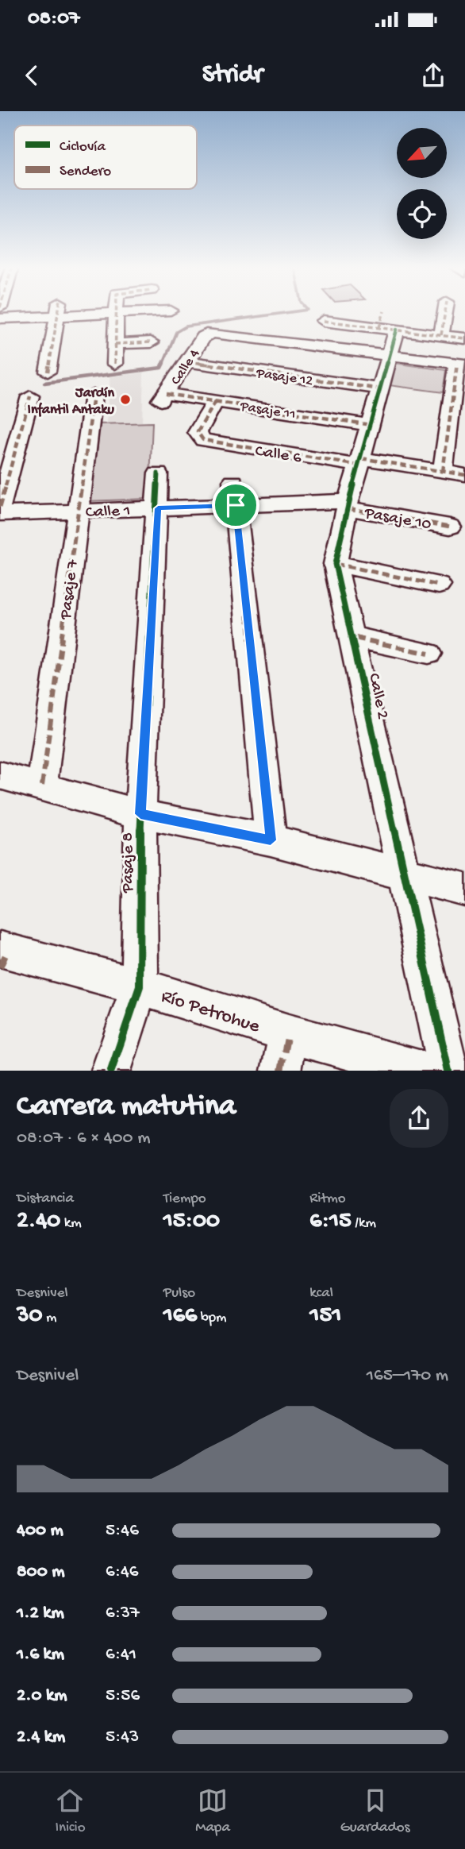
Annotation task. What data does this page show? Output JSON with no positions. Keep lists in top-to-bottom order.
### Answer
{
  "streets": {
    "street": [
      "Calle 4",
      "Pasaje 12",
      "Pasaje 11",
      "Calle 6",
      "Calle 1",
      "Pasaje 10",
      "Pasaje 7",
      "Calle 2",
      "Pasaje 8",
      "Río Petrohue"
    ]
  },
  "crossings": [
    ["Calle 4", "Pasaje 12"],
    ["Calle 4", "Pasaje 11"],
    ["Calle 4", "Calle 2"],
    ["Pasaje 12", "Calle 2"],
    ["Pasaje 11", "Calle 6"],
    ["Pasaje 11", "Calle 2"],
    ["Calle 6", "Calle 2"],
    ["Calle 1", "Pasaje 10"],
    ["Calle 1", "Pasaje 7"],
    ["Calle 1", "Calle 2"],
    ["Calle 1", "Pasaje 8"],
    ["Pasaje 10", "Calle 2"],
    ["Pasaje 8", "Río Petrohue"]
  ],
  "places": ["Jardín Infantil Antaku"],
  "legend": ["Ciclovía", "Sendero"],
  "north": "bottom left",
  "page": {
    "status": "08:07",
    "header": "Stridr",
    "heading": ["Carrera matutina", "08:07 · 6 × 400 m"],
    "stats": [
      ["Distancia", "2.40 km"],
      ["Tiempo", "15:00"],
      ["Ritmo", "6:15 /km"],
      ["Desnivel", "30 m"],
      ["Pulso", "166 bpm"],
      ["kcal", "151"]
    ],
    "chart": ["Desnivel", "165–170 m"],
    "list": [
      {
        "name": "400 m",
        "note": "5:46"
      },
      {
        "name": "800 m",
        "note": "6:46"
      },
      {
        "name": "1.2 km",
        "note": "6:37"
      },
      {
        "name": "1.6 km",
        "note": "6:41"
      },
      {
        "name": "2.0 km",
        "note": "5:56"
      },
      {
        "name": "2.4 km",
        "note": "5:43"
      }
    ],
    "tabs": ["Inicio", "Mapa", "Guardados"]
  }
}
